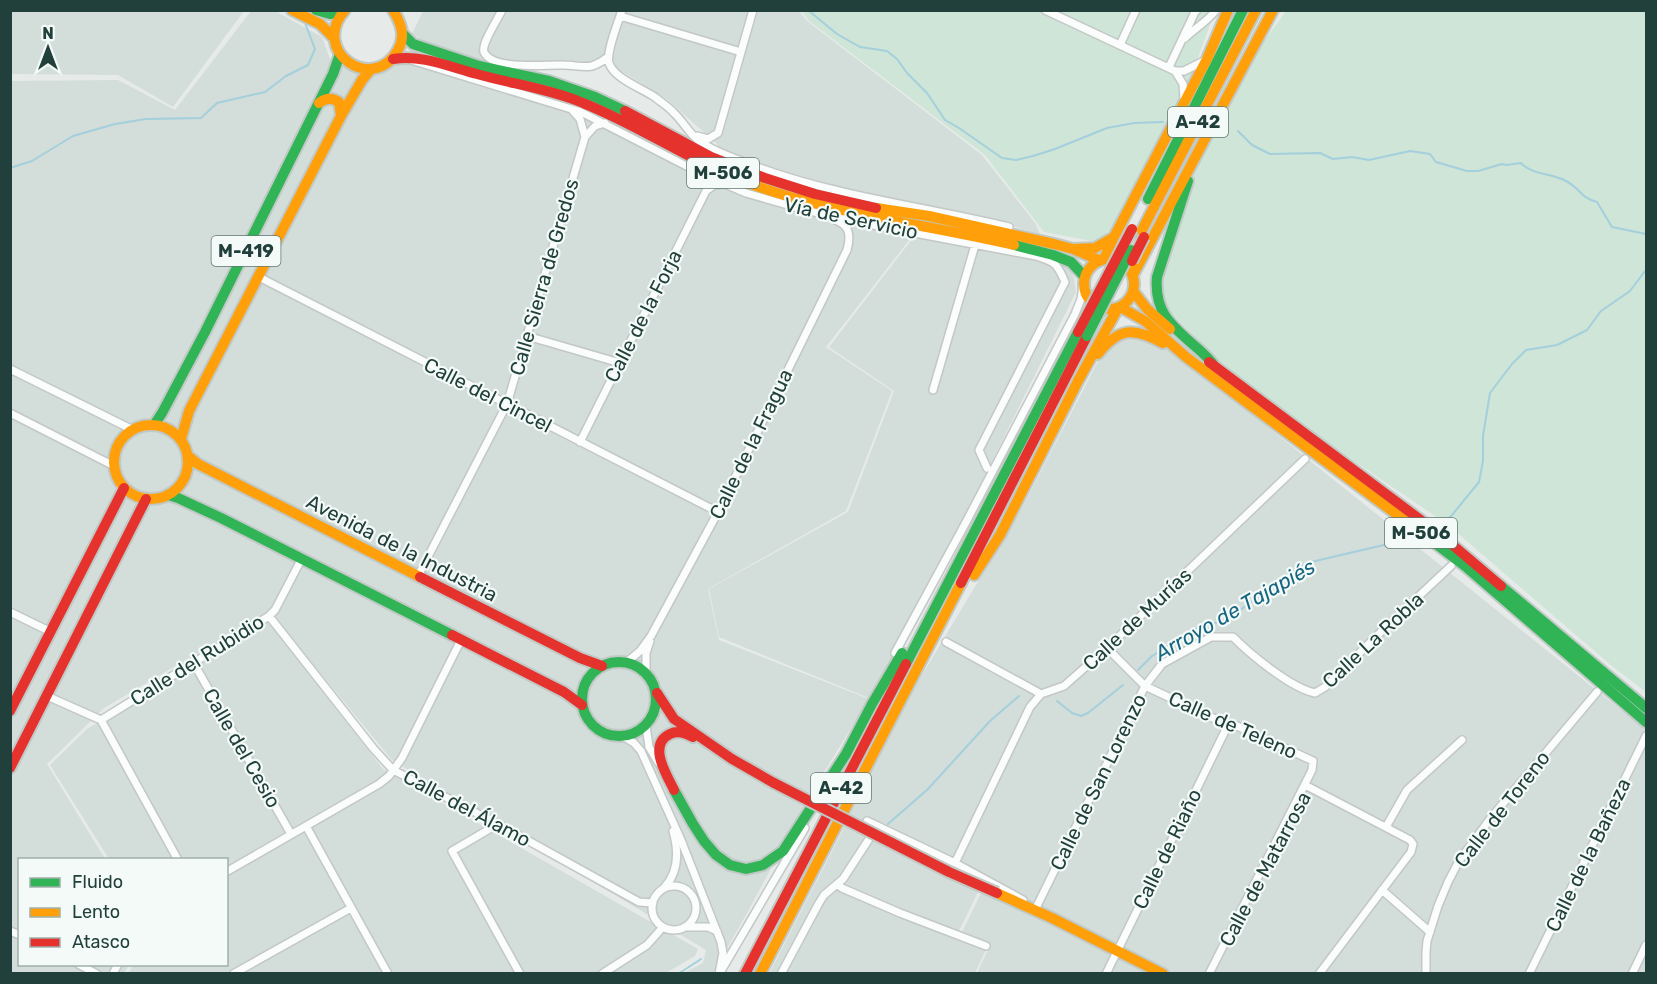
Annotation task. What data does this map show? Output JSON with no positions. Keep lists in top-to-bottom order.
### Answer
{
  "streets": {
    "main road": [
      "A-42",
      "M-506",
      "M-419",
      "Avenida de la Industria"
    ],
    "street": [
      "Vía de Servicio",
      "Calle Sierra de Gredos",
      "Calle de la Forja",
      "Calle del Cincel",
      "Calle de la Fragua",
      "Calle de Murías",
      "Calle La Robla",
      "Calle del Rubidio",
      "Calle de Teleno",
      "Calle del Cesio",
      "Calle de San Lorenzo",
      "Calle del Álamo",
      "Calle de Toreno",
      "Calle de Riaño",
      "Calle de la Bañeza",
      "Calle de Matarrosa"
    ]
  },
  "crossings": [
    ["M-506", "Vía de Servicio"],
    ["M-506", "M-419"],
    ["Vía de Servicio", "Calle de la Fragua"],
    ["M-419", "Calle del Cincel"],
    ["M-419", "Avenida de la Industria"],
    ["Calle Sierra de Gredos", "Calle del Cincel"],
    ["Calle Sierra de Gredos", "Avenida de la Industria"],
    ["Calle de la Forja", "Calle del Cincel"],
    ["Calle del Cincel", "Calle de la Fragua"],
    ["Calle de la Fragua", "Avenida de la Industria"],
    ["Calle de Murías", "Calle de Teleno"],
    ["Calle La Robla", "Calle de San Lorenzo"],
    ["Calle del Rubidio", "Calle del Cesio"],
    ["Calle del Rubidio", "Calle del Álamo"],
    ["Calle de Teleno", "Calle de San Lorenzo"],
    ["Calle de Teleno", "Calle de Riaño"],
    ["Calle de Teleno", "Calle de Matarrosa"]
  ],
  "water": ["Arroyo de Tajapiés"],
  "legend": ["Fluido", "Lento", "Atasco"],
  "north": "top"
}
